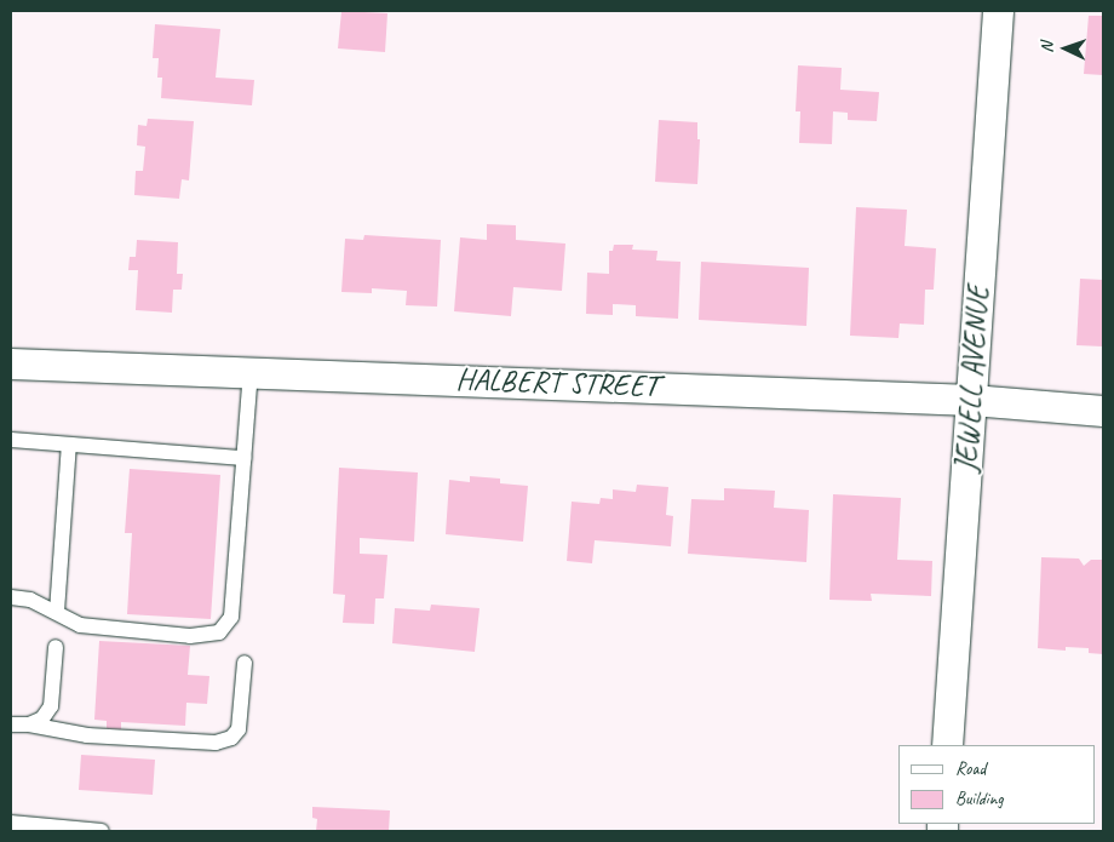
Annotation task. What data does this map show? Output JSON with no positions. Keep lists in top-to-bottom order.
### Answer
{
  "streets": {
    "street": ["JEWELL AVENUE", "HALBERT STREET"]
  },
  "crossings": [
    ["JEWELL AVENUE", "HALBERT STREET"]
  ],
  "legend": ["Road", "Building"],
  "north": "left"
}
